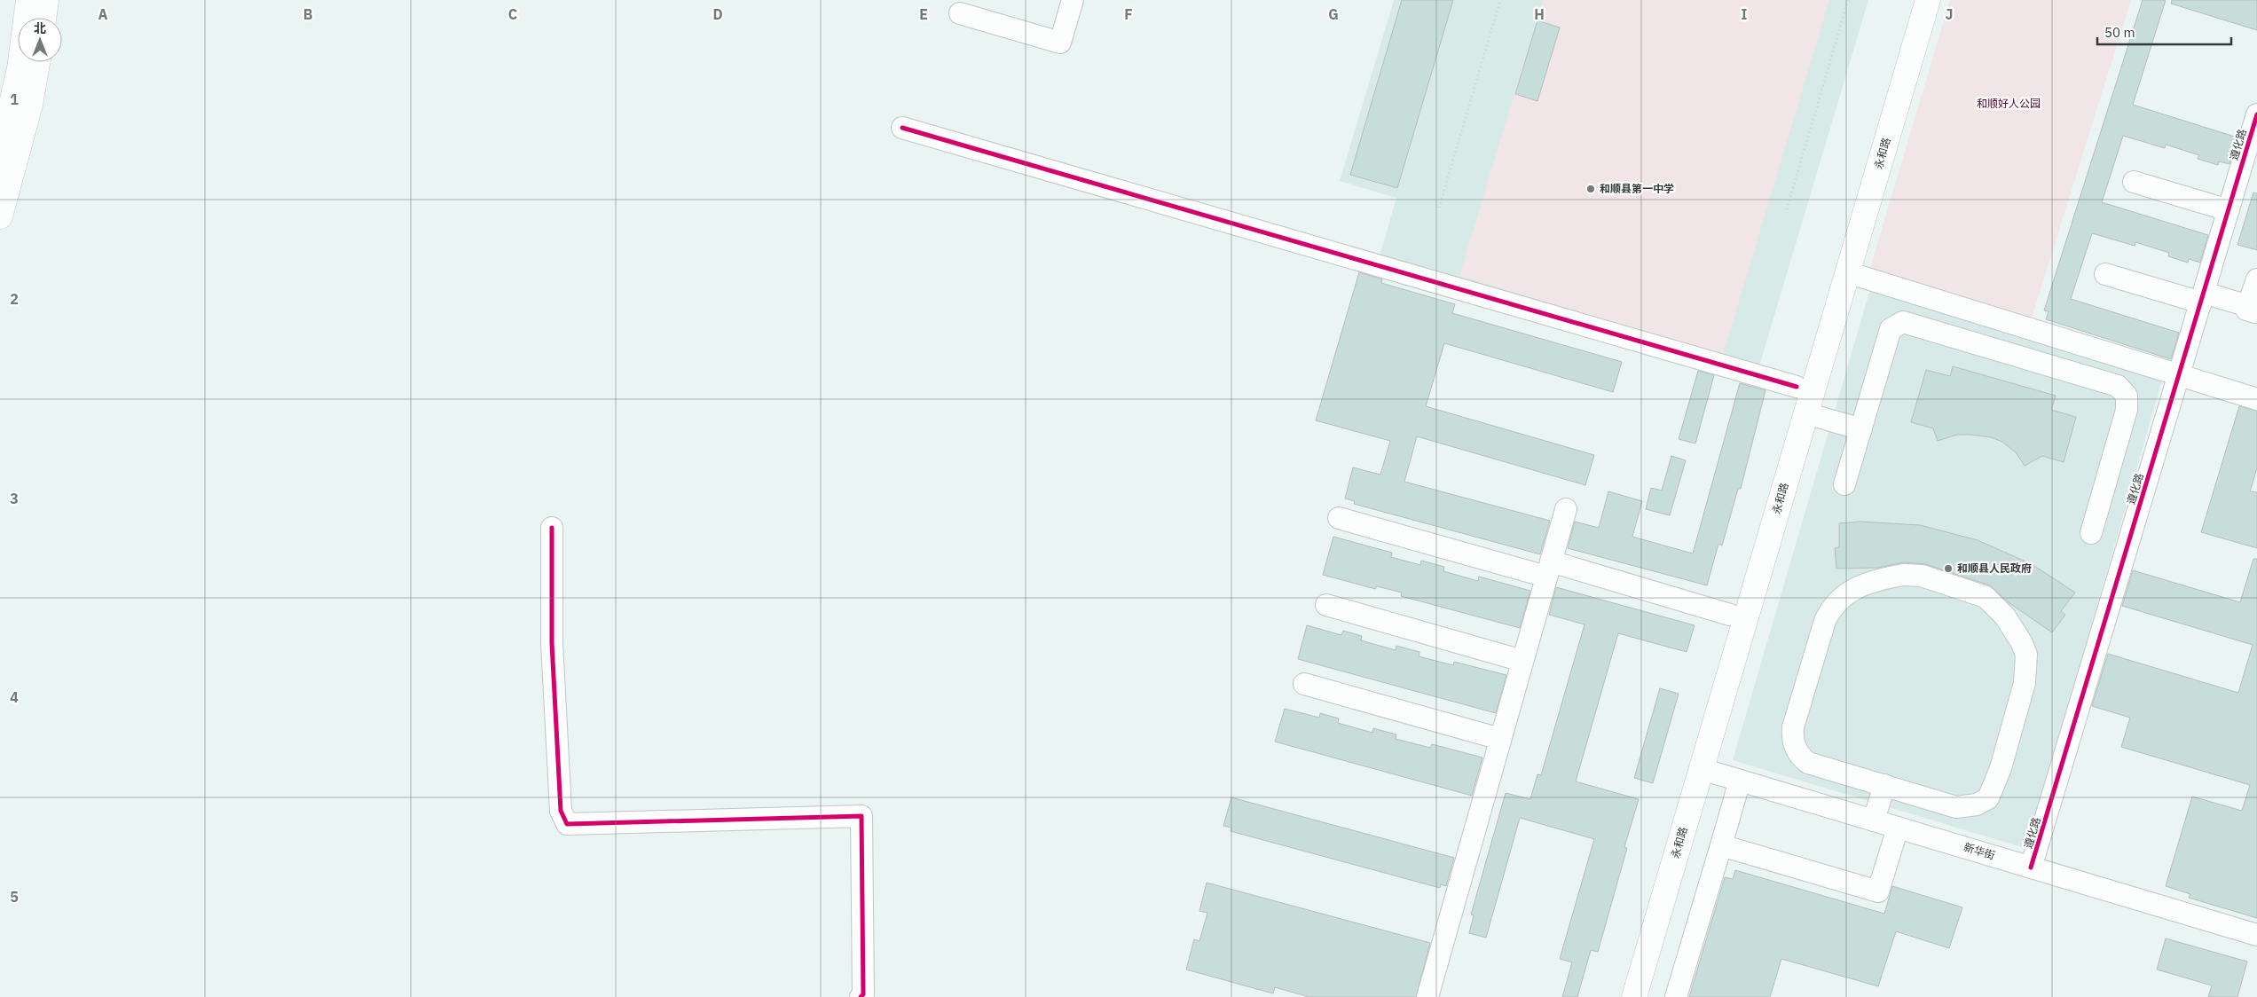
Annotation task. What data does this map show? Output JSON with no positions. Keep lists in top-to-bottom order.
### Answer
{
  "streets": {
    "main road": ["永和路"],
    "street": ["遵化路", "新华街"]
  },
  "crossings": [
    ["遵化路", "新华街"],
    ["永和路", "新华街"]
  ],
  "parks": ["和顺好人公园"],
  "places": ["和顺县第一中学", "和顺县人民政府"],
  "scale_bar": "50 m",
  "north": "top",
  "grid": {
    "columns": [
      "A",
      "B",
      "C",
      "D",
      "E",
      "F",
      "G",
      "H",
      "I",
      "J"
    ],
    "rows": [
      "1",
      "2",
      "3",
      "4",
      "5"
    ]
  }
}
